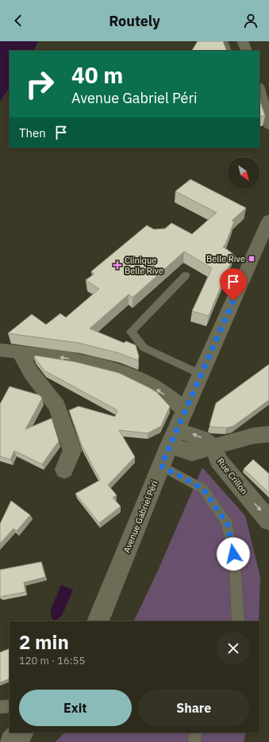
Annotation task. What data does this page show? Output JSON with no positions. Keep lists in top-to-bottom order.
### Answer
{
  "streets": {
    "main road": ["Rue Crillon", "Avenue Gabriel Péri"]
  },
  "one_way": ["Rue Crillon"],
  "places": {
    "transit": ["Belle Rive"],
    "health": ["Clinique Belle Rive"]
  },
  "north": "bottom right",
  "page": {
    "header": "Routely",
    "turn": ["40 m", "Avenue Gabriel Péri"],
    "then": "Then",
    "heading": ["2 min", "120 m · 16:55"],
    "buttons": ["Exit", "Share"]
  }
}
